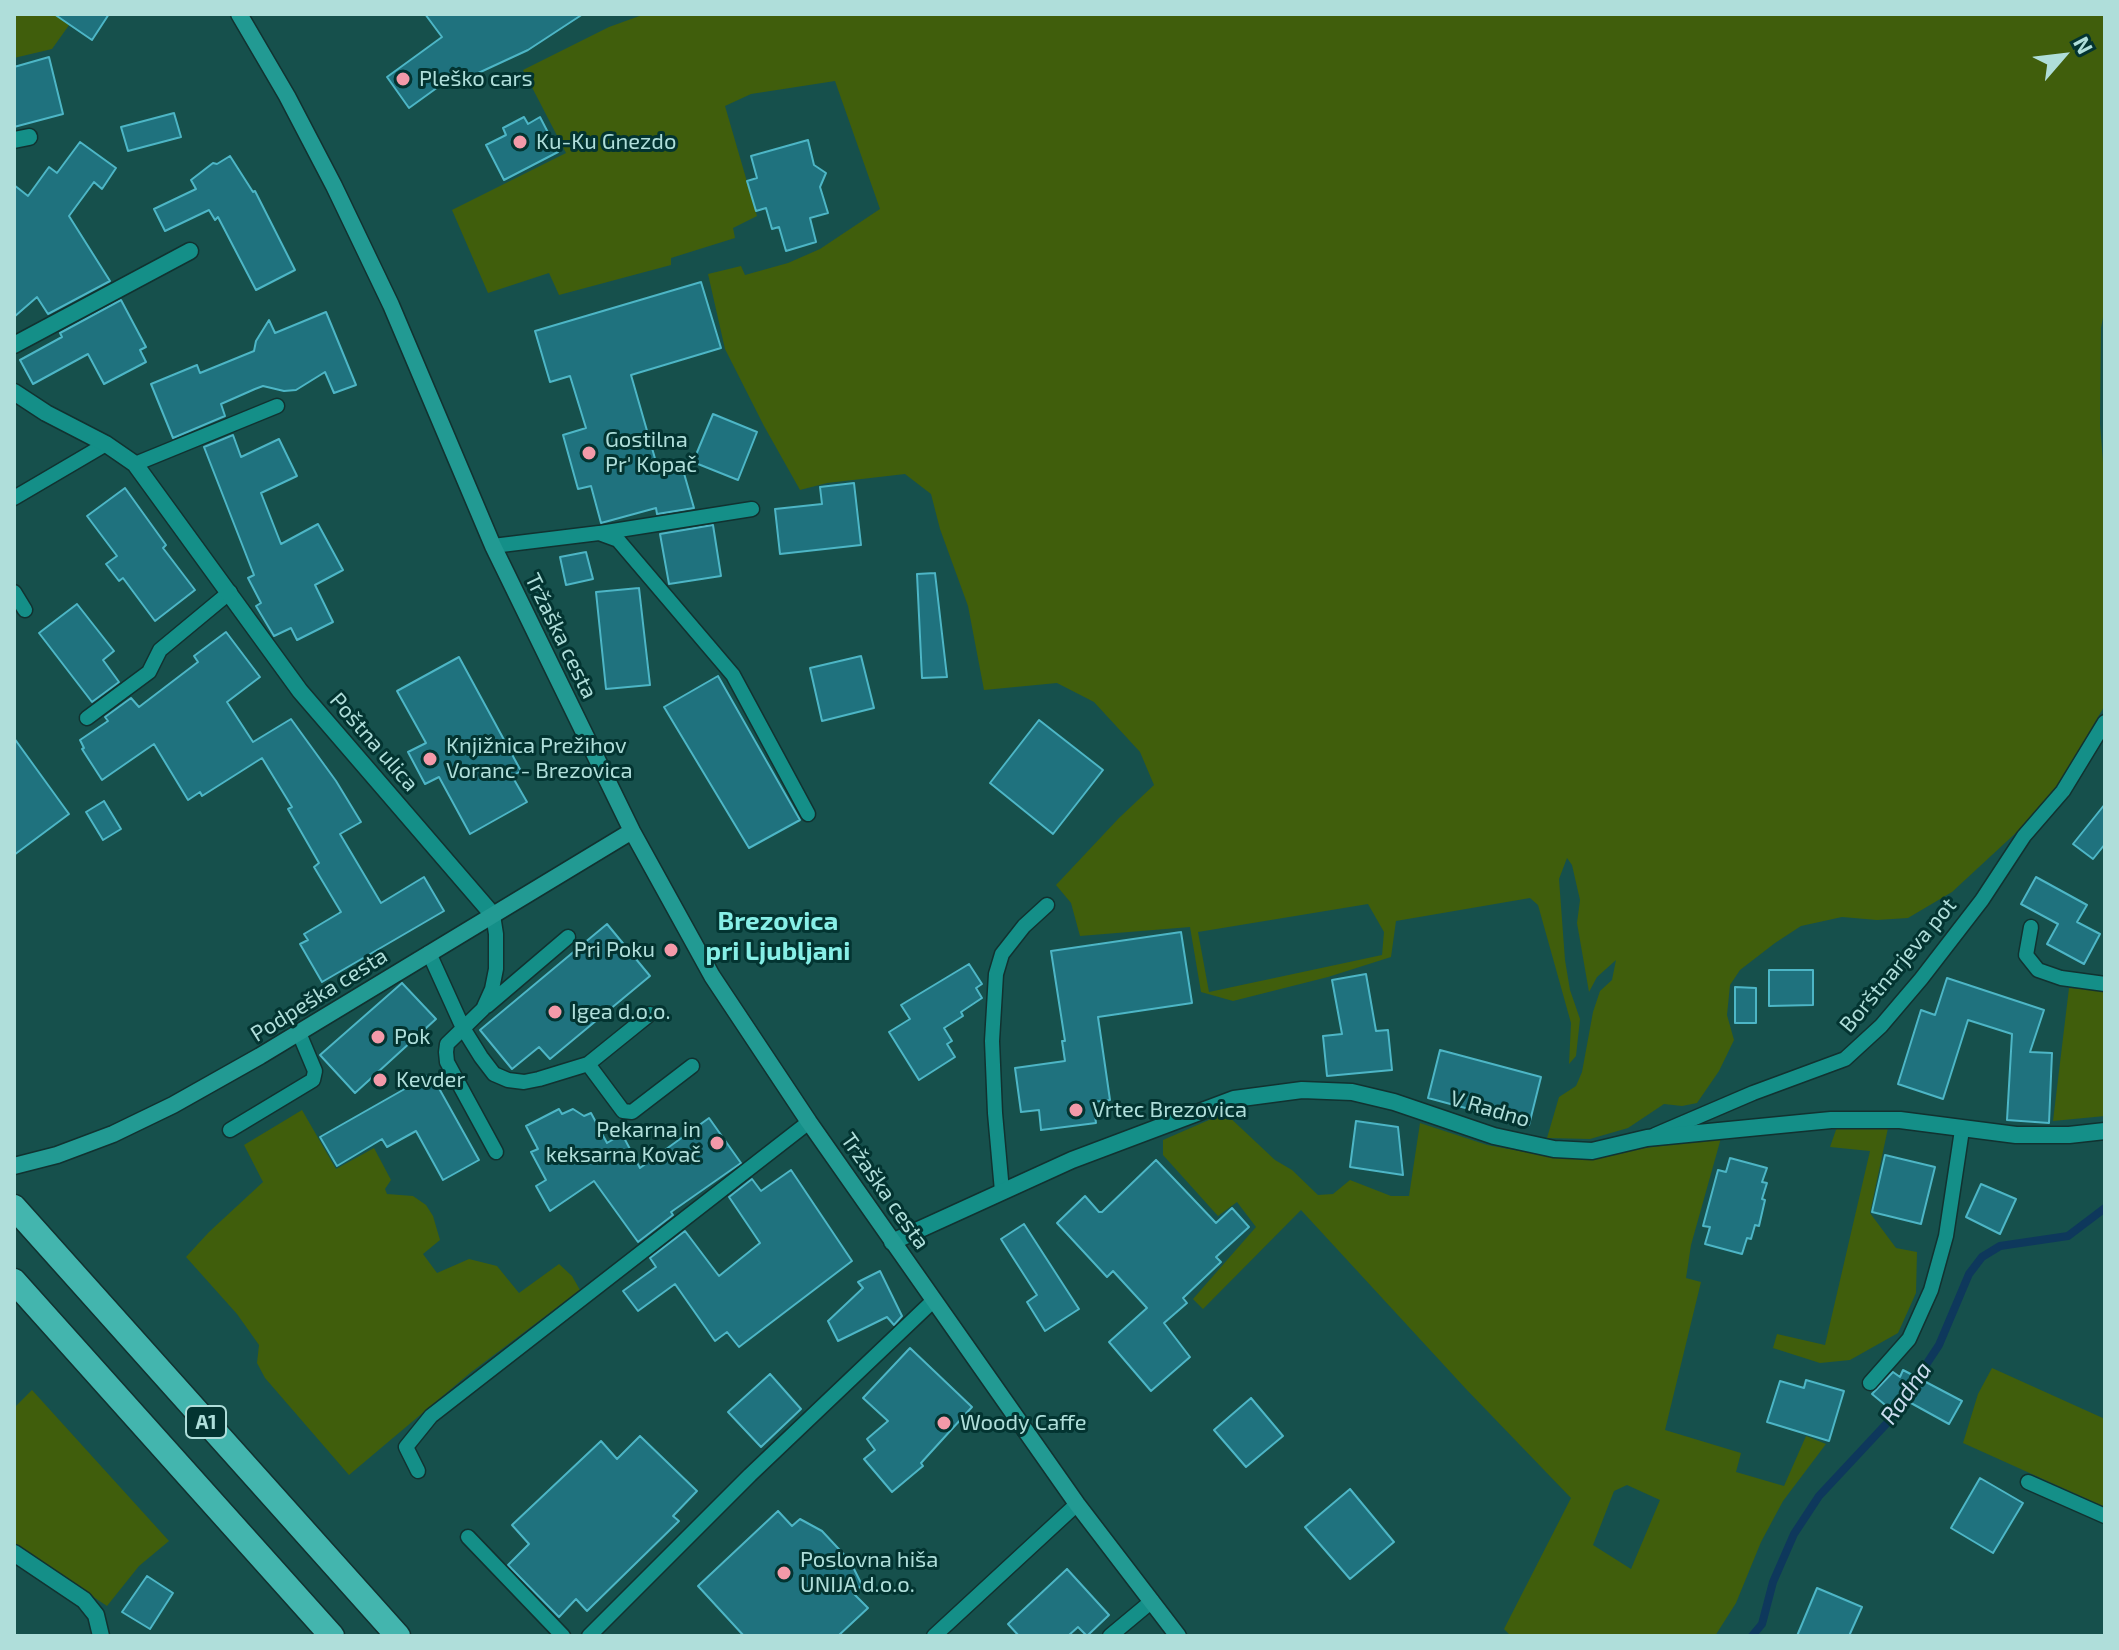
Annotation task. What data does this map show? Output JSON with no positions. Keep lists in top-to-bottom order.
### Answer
{
  "streets": {
    "highway": ["A1"],
    "main road": ["Tržaška cesta", "Podpeška cesta"],
    "street": ["Poštna ulica", "V Radno"],
    "lane": ["Borštnarjeva pot"]
  },
  "crossings": [
    ["Tržaška cesta", "Podpeška cesta"],
    ["Tržaška cesta", "V Radno"],
    ["Poštna ulica", "Podpeška cesta"],
    ["Borštnarjeva pot", "V Radno"]
  ],
  "districts": ["Brezovica pri Ljubljani"],
  "water": ["Radna"],
  "places": [
    "Pleško cars",
    "Ku-Ku Gnezdo",
    "Gostilna Pr' Kopač",
    "Knjižnica Prežihov Voranc - Brezovica",
    "Pri Poku",
    "Igea d.o.o.",
    "Pok",
    "Kevder",
    "Vrtec Brezovica",
    "Pekarna in keksarna Kovač",
    "Woody Caffe",
    "Poslovna hiša UNIJA d.o.o."
  ],
  "north": "top right"
}
